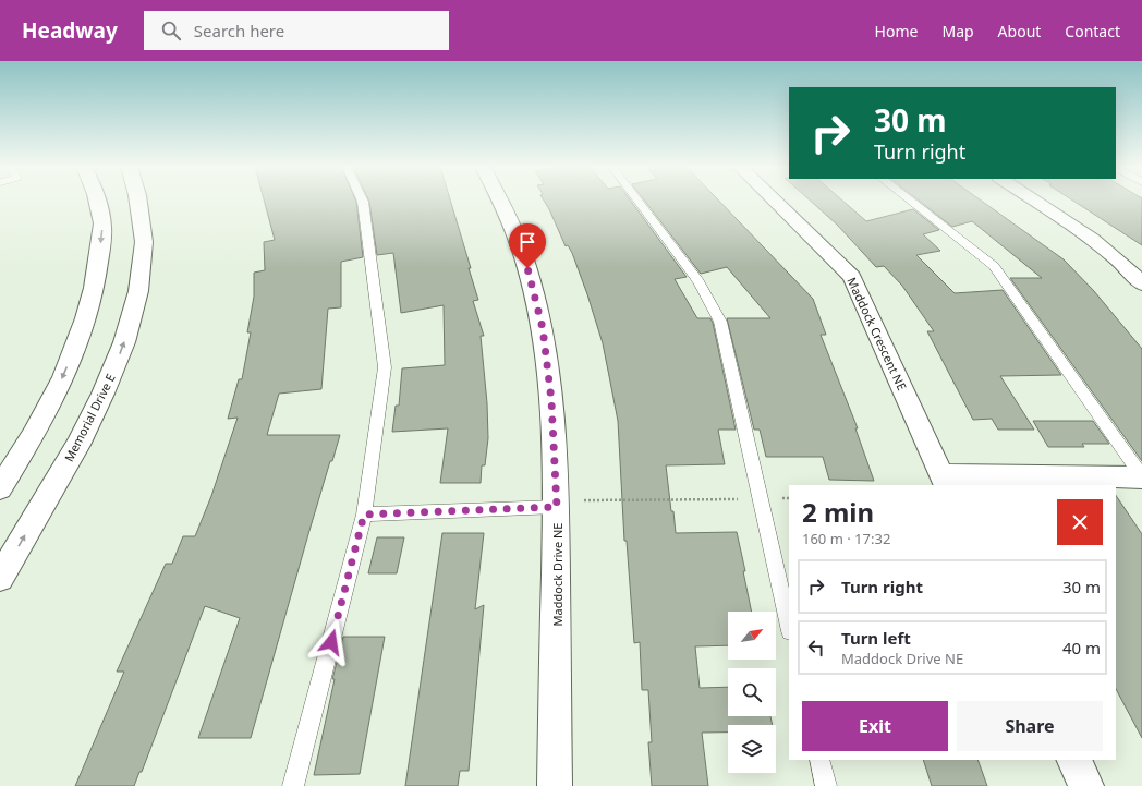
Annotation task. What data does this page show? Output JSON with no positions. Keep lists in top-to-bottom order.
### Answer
{
  "streets": {
    "street": ["Maddock Crescent NE", "Memorial Drive E", "Maddock Drive NE"]
  },
  "north": "top right",
  "page": {
    "header": "Headway",
    "search": "Search here",
    "nav": [
      "Home",
      "Map",
      "About",
      "Contact"
    ],
    "turn": ["30 m", "Turn right"],
    "heading": ["2 min", "160 m · 17:32"],
    "list": [
      {
        "name": "Turn right",
        "value": "30 m"
      },
      {
        "name": "Turn left",
        "note": "Maddock Drive NE",
        "value": "40 m"
      }
    ],
    "buttons": ["Exit", "Share"]
  }
}
